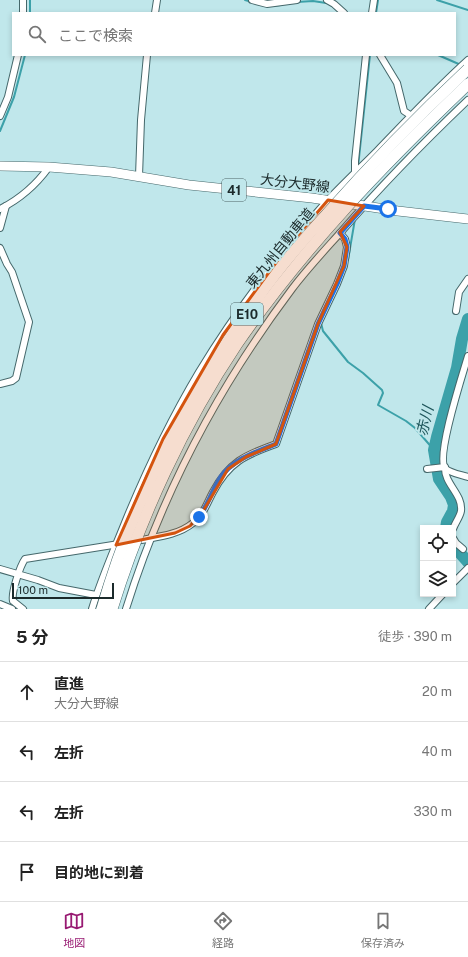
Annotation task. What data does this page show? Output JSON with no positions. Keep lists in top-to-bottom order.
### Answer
{
  "streets": {
    "highway": ["東九州自動車道", "E10"],
    "main road": ["大分大野線", "41"]
  },
  "water": ["赤川"],
  "scale_bar": "100 m",
  "page": {
    "search": "ここで検索",
    "scale": "100 m",
    "heading": ["5 分", "徒歩 · 390 m"],
    "list": [
      ["直進", "大分大野線", "20 m"],
      ["左折", "40 m"],
      ["左折", "330 m"],
      "目的地に到着"
    ],
    "nav": ["地図", "経路", "保存済み"]
  }
}
